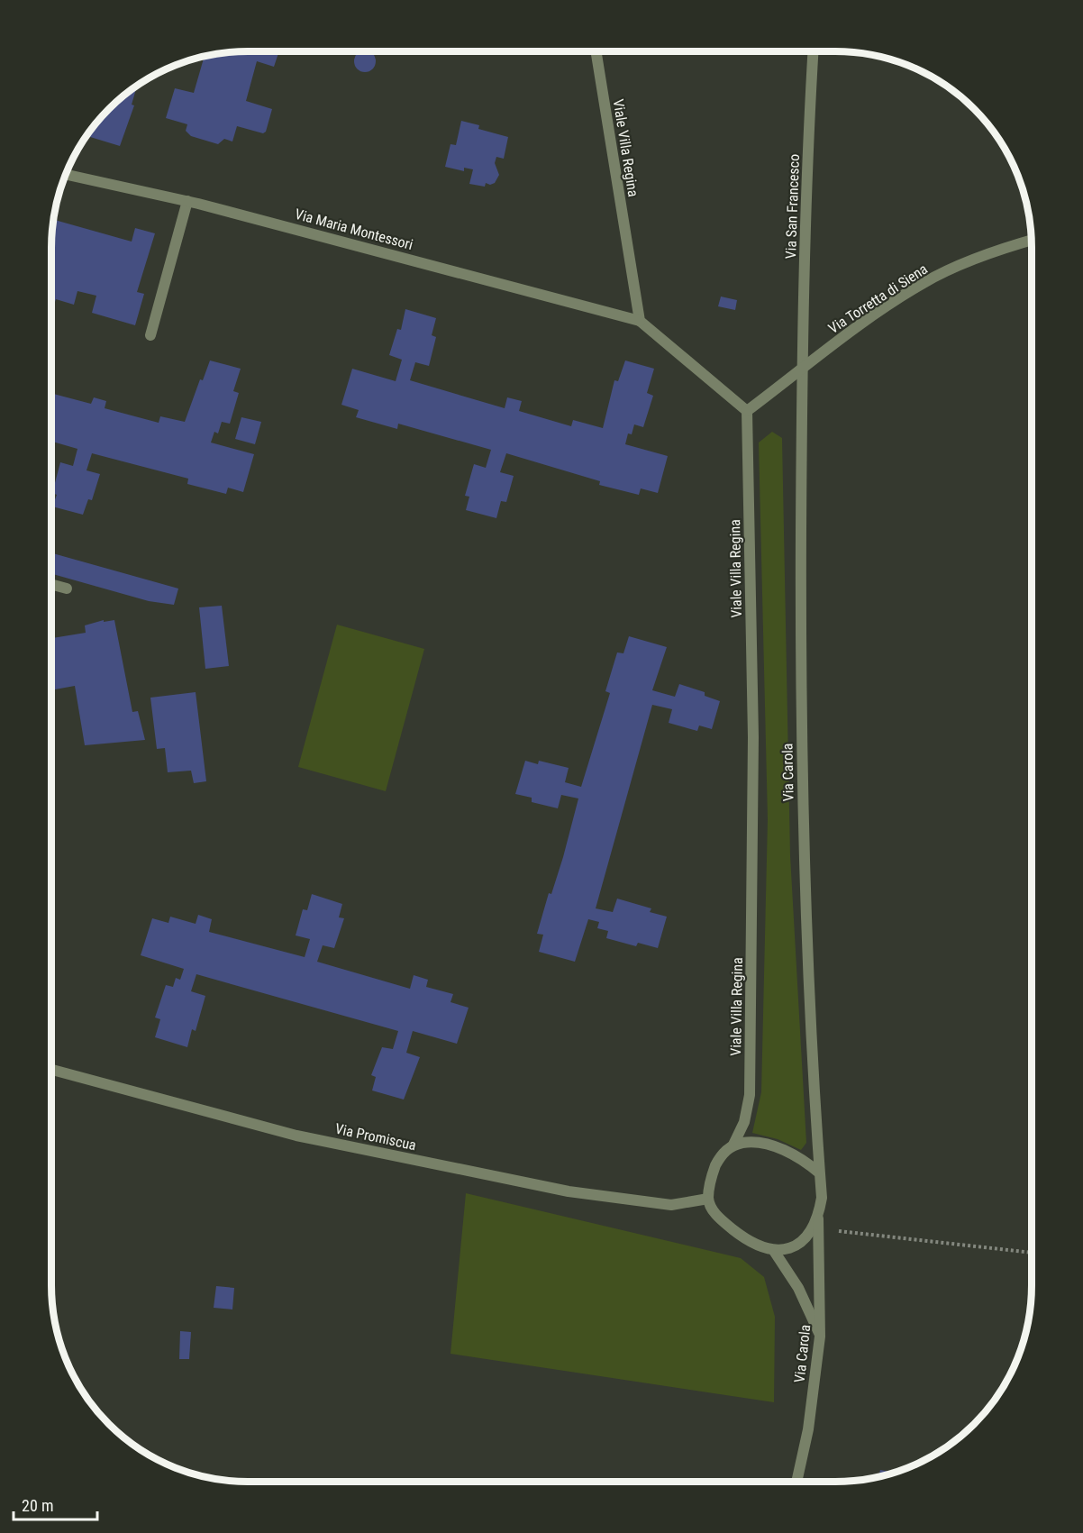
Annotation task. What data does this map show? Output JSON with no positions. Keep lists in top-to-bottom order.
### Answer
{
  "streets": {
    "street": [
      "Viale Villa Regina",
      "Via San Francesco",
      "Via Maria Montessori",
      "Via Torretta di Siena",
      "Via Carola",
      "Via Promiscua"
    ]
  },
  "crossings": [
    ["Viale Villa Regina", "Via Maria Montessori"],
    ["Viale Villa Regina", "Via Torretta di Siena"],
    ["Viale Villa Regina", "Via Carola"],
    ["Viale Villa Regina", "Via Promiscua"],
    ["Via San Francesco", "Via Torretta di Siena"],
    ["Via San Francesco", "Via Carola"],
    ["Via Torretta di Siena", "Via Carola"],
    ["Via Carola", "Via Promiscua"]
  ],
  "scale_bar": "20 m"
}
